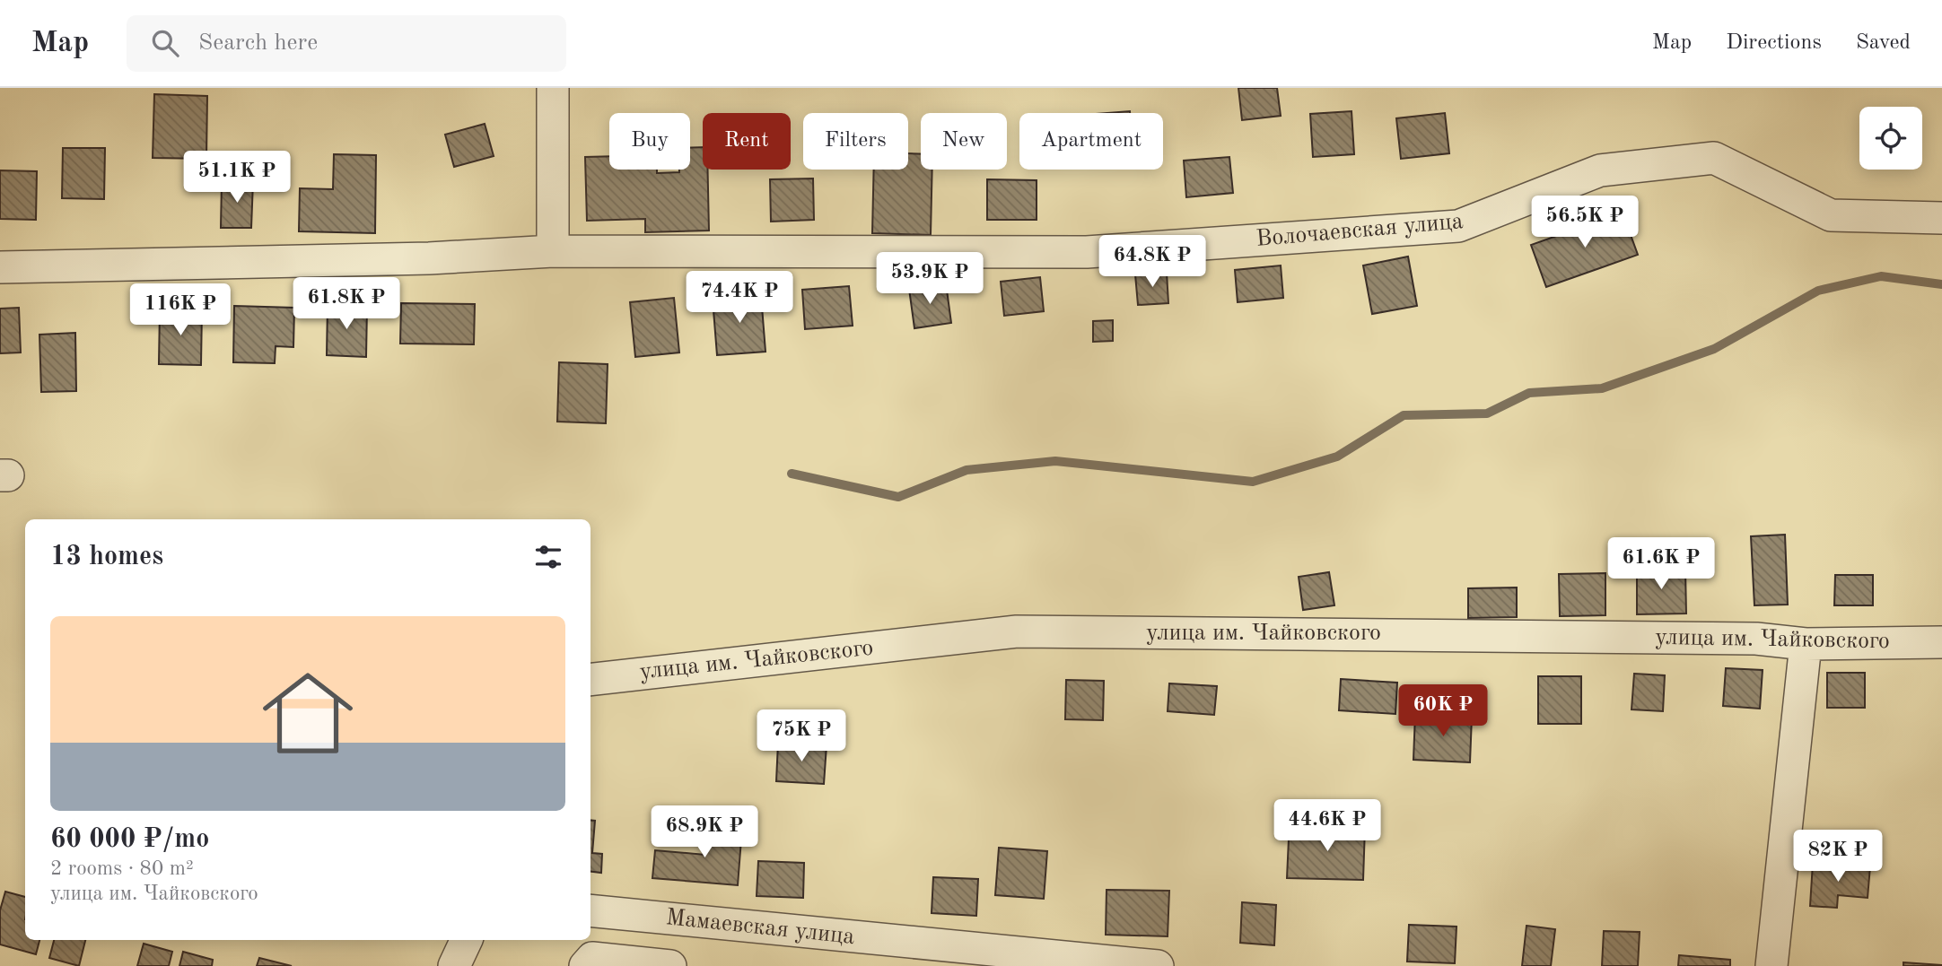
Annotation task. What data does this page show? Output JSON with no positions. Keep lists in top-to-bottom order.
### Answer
{
  "streets": {
    "street": ["Волочаевская улица", "улица им. Чайковского", "Мамаевская улица"]
  },
  "page": {
    "header": "Map",
    "search": "Search here",
    "nav": ["Map", "Directions", "Saved"],
    "chip": [
      "Buy",
      "Rent",
      "Filters",
      "New",
      "Apartment"
    ],
    "price": [
      "51.1K ₽",
      "56.5K ₽",
      "64.8K ₽",
      "53.9K ₽",
      "74.4K ₽",
      "61.8K ₽",
      "116K ₽",
      "61.6K ₽",
      "60K ₽",
      "75K ₽",
      "44.6K ₽",
      "68.9K ₽",
      "82K ₽"
    ],
    "heading": "13 homes",
    "list": [
      {
        "name": "60 000 ₽/mo",
        "note": "2 rooms · 80 m² · улица им. Чайковского"
      }
    ]
  }
}
